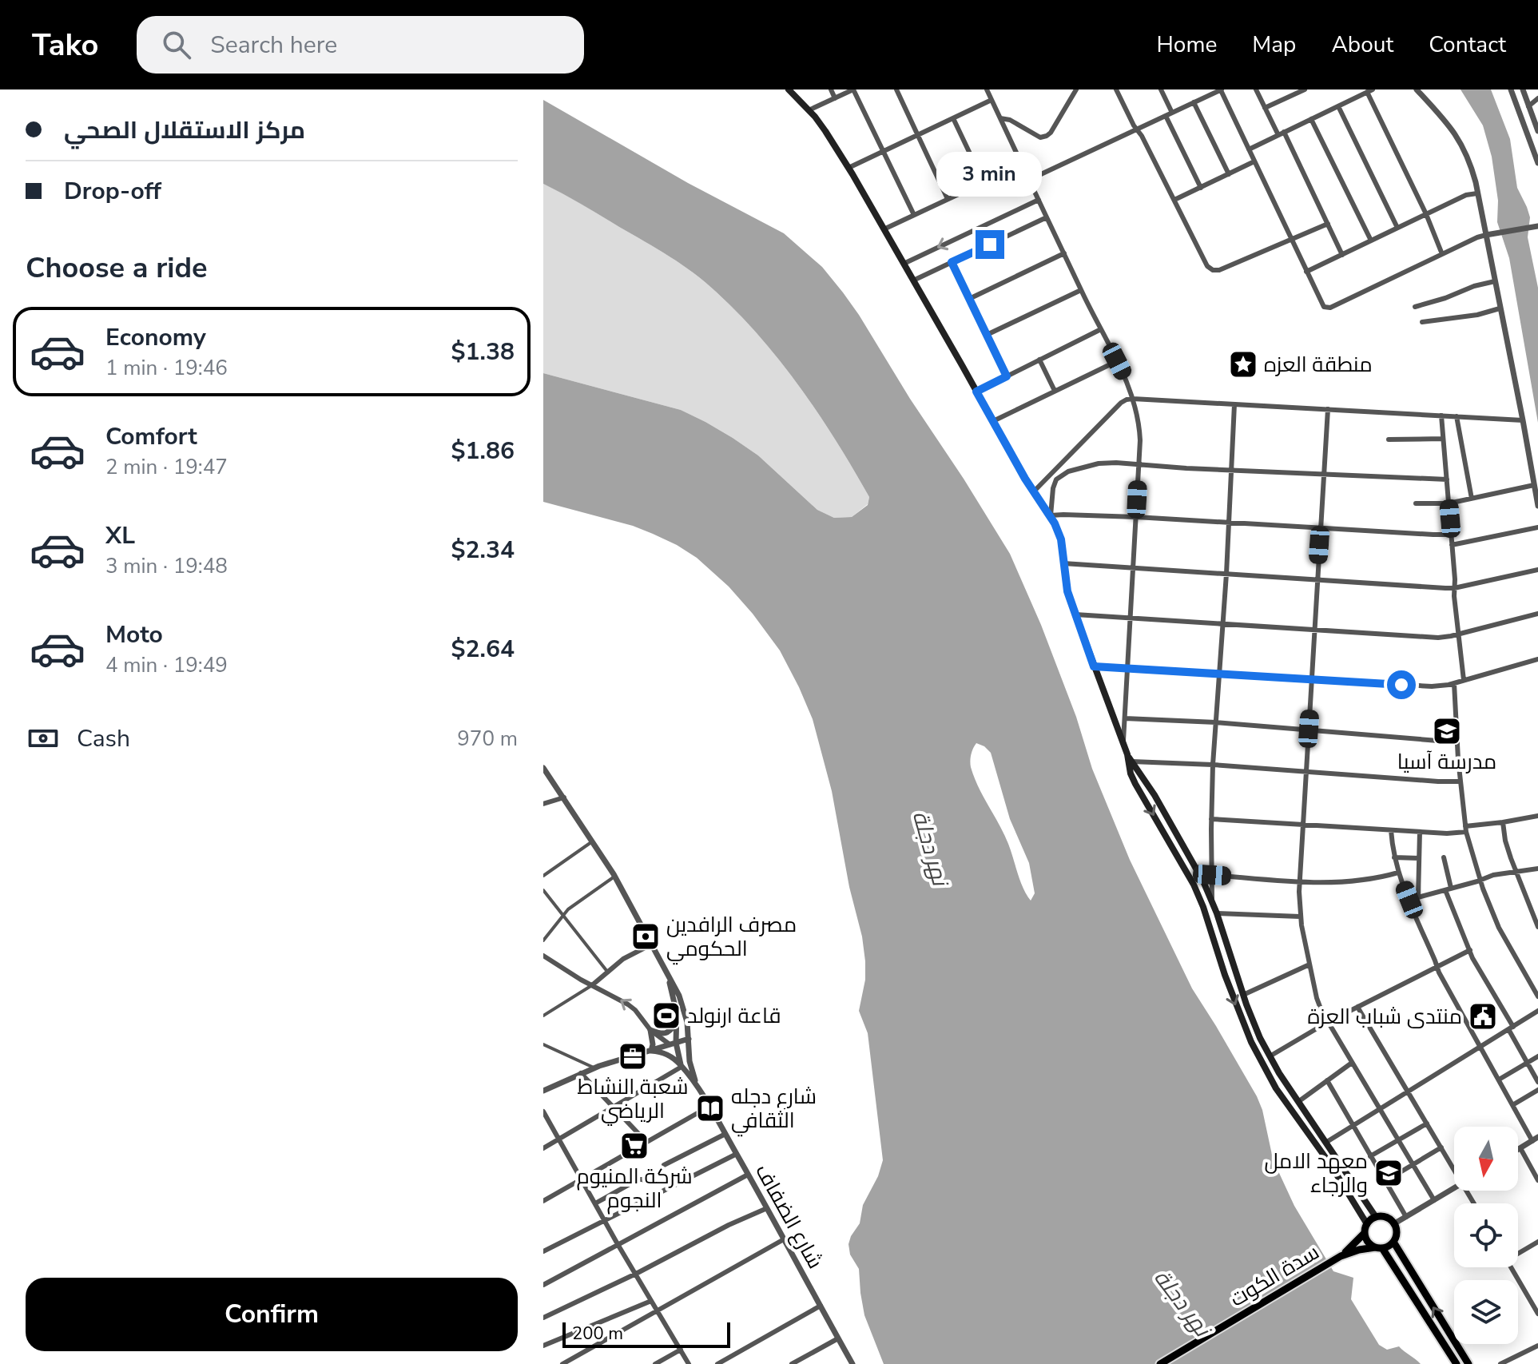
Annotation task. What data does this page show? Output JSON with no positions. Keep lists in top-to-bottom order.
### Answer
{
  "streets": {
    "main road": ["سدة الكوت"],
    "street": ["شارع الضفاف"]
  },
  "water": ["نهر دجلة"],
  "places": {
    "place": ["منطقة العزه"],
    "school or university": ["مدرسة آسيا", "معهد الامل والرجاء"],
    "bank": ["مصرف الرافدين الحكومي"],
    "sports": ["قاعة ارنولد"],
    "public building": ["منتدى شباب العزة"],
    "office": ["شعبة النشاط الرياضي"],
    "library": ["شارع دجله الثقافي"],
    "supermarket": ["شركة المنيوم النجوم"]
  },
  "scale_bar": "200 m",
  "north": "bottom",
  "page": {
    "header": "Tako",
    "search": "Search here",
    "nav": [
      "Home",
      "Map",
      "About",
      "Contact"
    ],
    "banner": ["مركز الاستقلال الصحي", "Drop-off"],
    "bubble": "3 min",
    "heading": "Choose a ride",
    "list": [
      {
        "name": "Economy",
        "note": "1 min · 19:46",
        "value": "$1.38"
      },
      {
        "name": "Comfort",
        "note": "2 min · 19:47",
        "value": "$1.86"
      },
      {
        "name": "XL",
        "note": "3 min · 19:48",
        "value": "$2.34"
      },
      {
        "name": "Moto",
        "note": "4 min · 19:49",
        "value": "$2.64"
      }
    ],
    "pay": ["Cash", "970 m"],
    "buttons": "Confirm",
    "scale": "200 m"
  }
}
